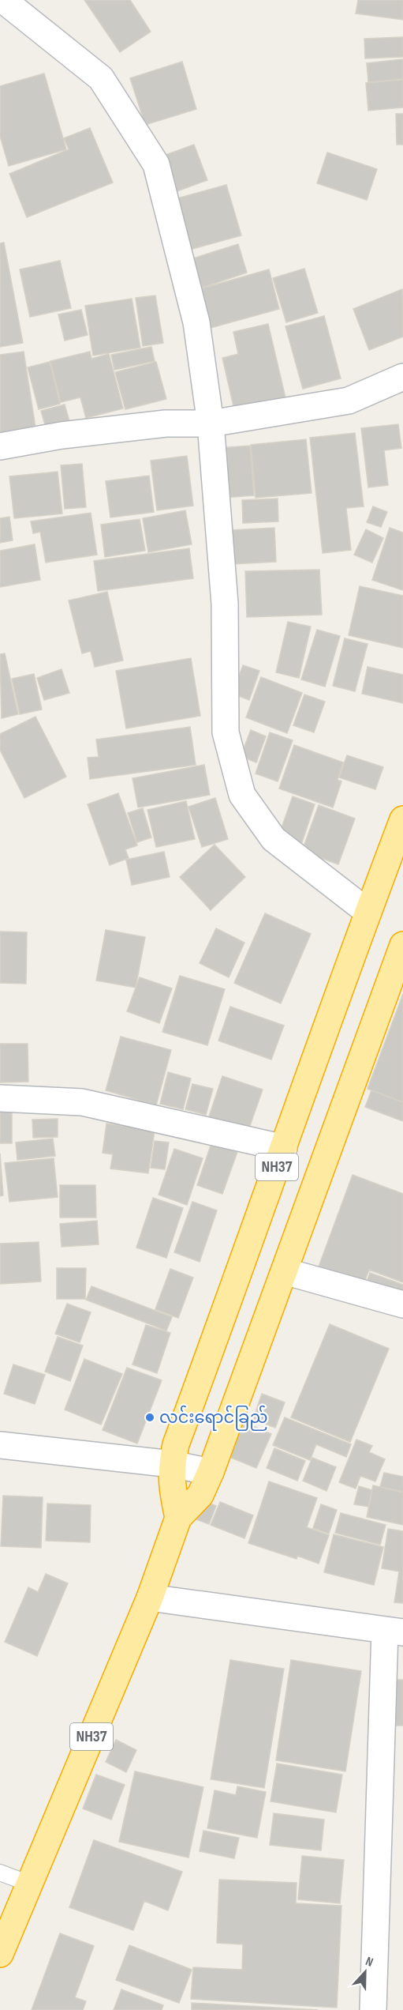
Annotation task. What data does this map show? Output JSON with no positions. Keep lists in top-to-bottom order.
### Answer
{
  "streets": {
    "highway": ["NH37"]
  },
  "places": ["လင်းရောင်ခြည်"],
  "north": "top"
}
